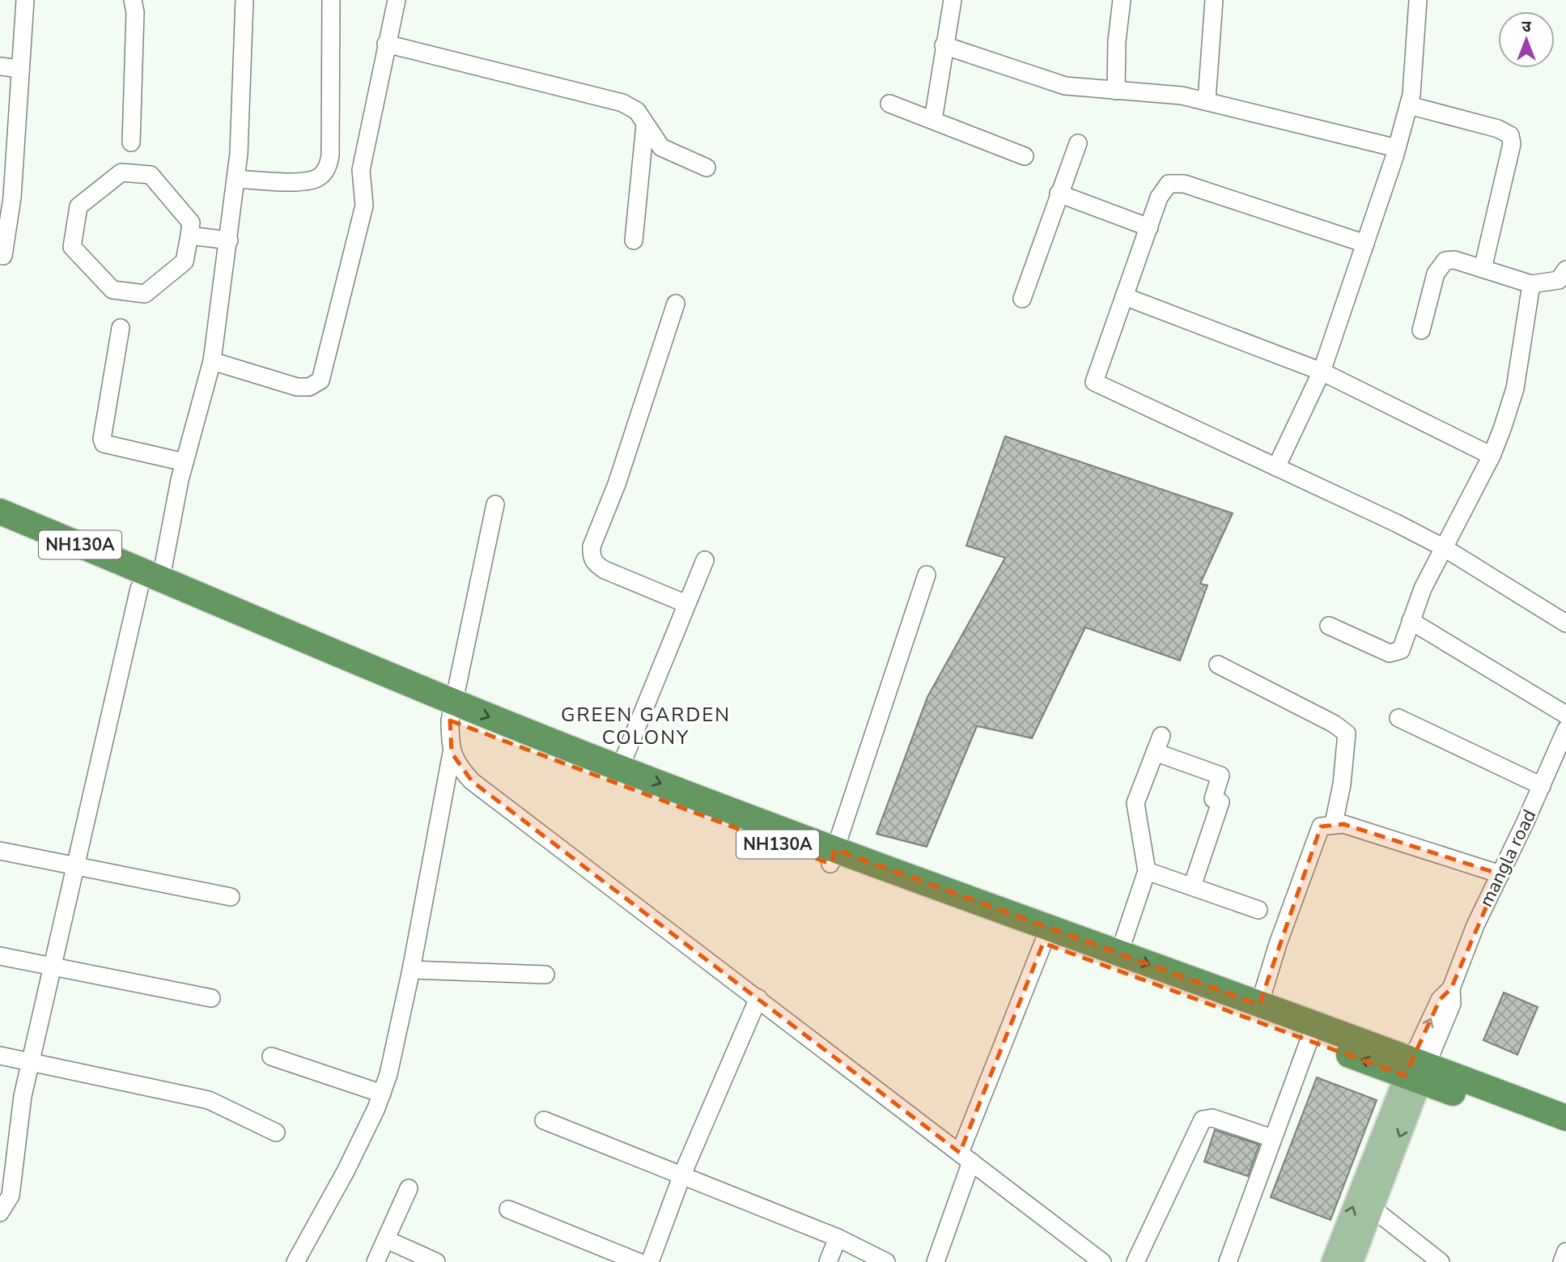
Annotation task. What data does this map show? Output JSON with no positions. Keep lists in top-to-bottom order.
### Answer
{
  "streets": {
    "highway": ["NH130A"],
    "street": ["mangla road"]
  },
  "crossings": [
    ["NH130A", "mangla road"]
  ],
  "districts": ["GREEN GARDEN COLONY"],
  "north": "top"
}
